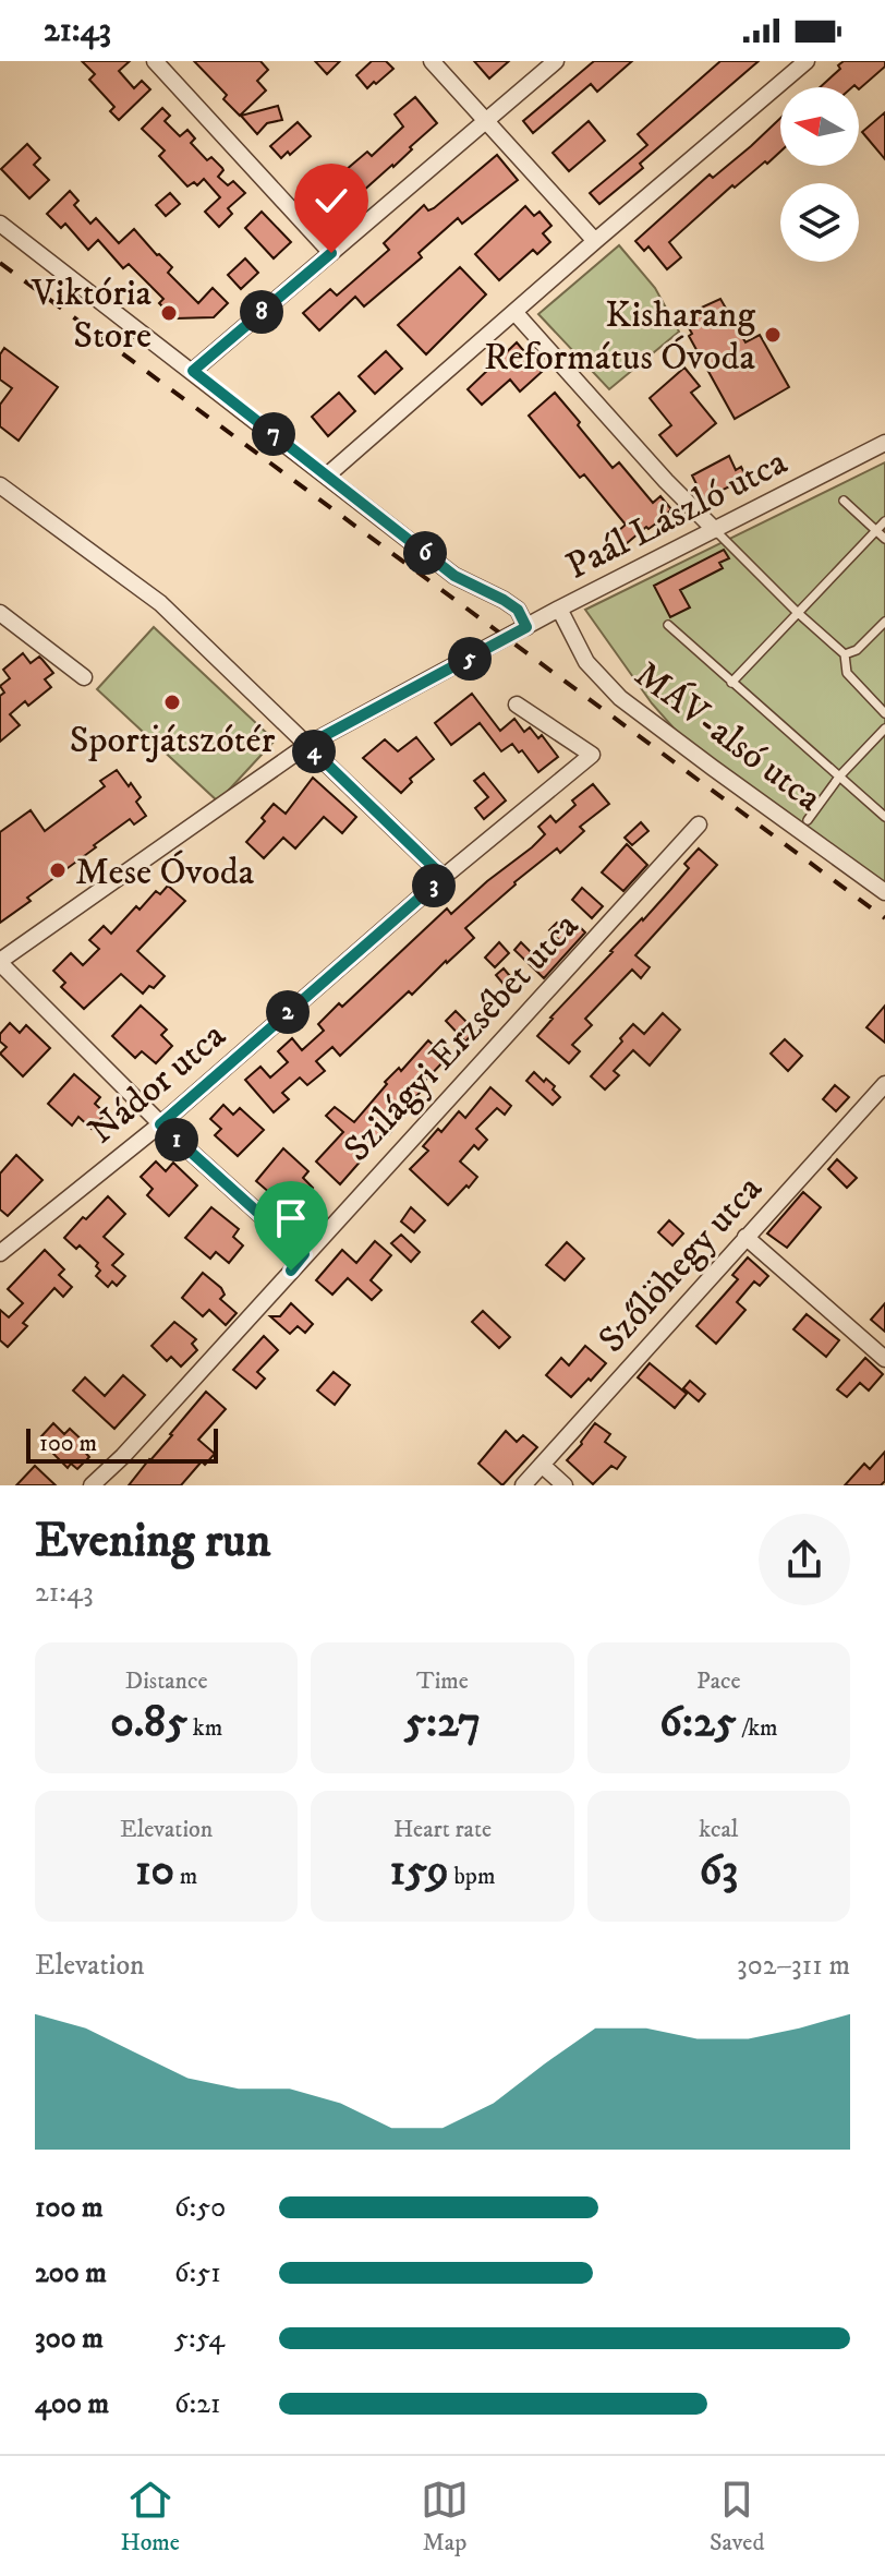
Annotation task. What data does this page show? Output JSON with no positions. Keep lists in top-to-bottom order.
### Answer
{
  "streets": {
    "street": [
      "Paál László utca",
      "MÁV-alsó utca",
      "Szilágyi Erzsébet utca",
      "Nádor utca",
      "Szőlöhegy utca"
    ]
  },
  "crossings": [
    ["Paál László utca", "MÁV-alsó utca"]
  ],
  "places": [
    "Viktória Store",
    "Kisharang Református Óvoda",
    "Sportjátszótér",
    "Mese Óvoda"
  ],
  "scale_bar": "100 m",
  "north": "left",
  "page": {
    "status": "21:43",
    "pins": [
      "8",
      "7",
      "6",
      "5",
      "4",
      "3",
      "2",
      "1"
    ],
    "scale": "100 m",
    "heading": ["Evening run", "21:43"],
    "stats": [
      ["Distance", "0.85 km"],
      ["Time", "5:27"],
      ["Pace", "6:25 /km"],
      ["Elevation", "10 m"],
      ["Heart rate", "159 bpm"],
      ["kcal", "63"]
    ],
    "chart": ["Elevation", "302–311 m"],
    "list": [
      {
        "name": "100 m",
        "note": "6:50"
      },
      {
        "name": "200 m",
        "note": "6:51"
      },
      {
        "name": "300 m",
        "note": "5:54"
      },
      {
        "name": "400 m",
        "note": "6:21"
      }
    ],
    "tabs": ["Home", "Map", "Saved"]
  }
}
